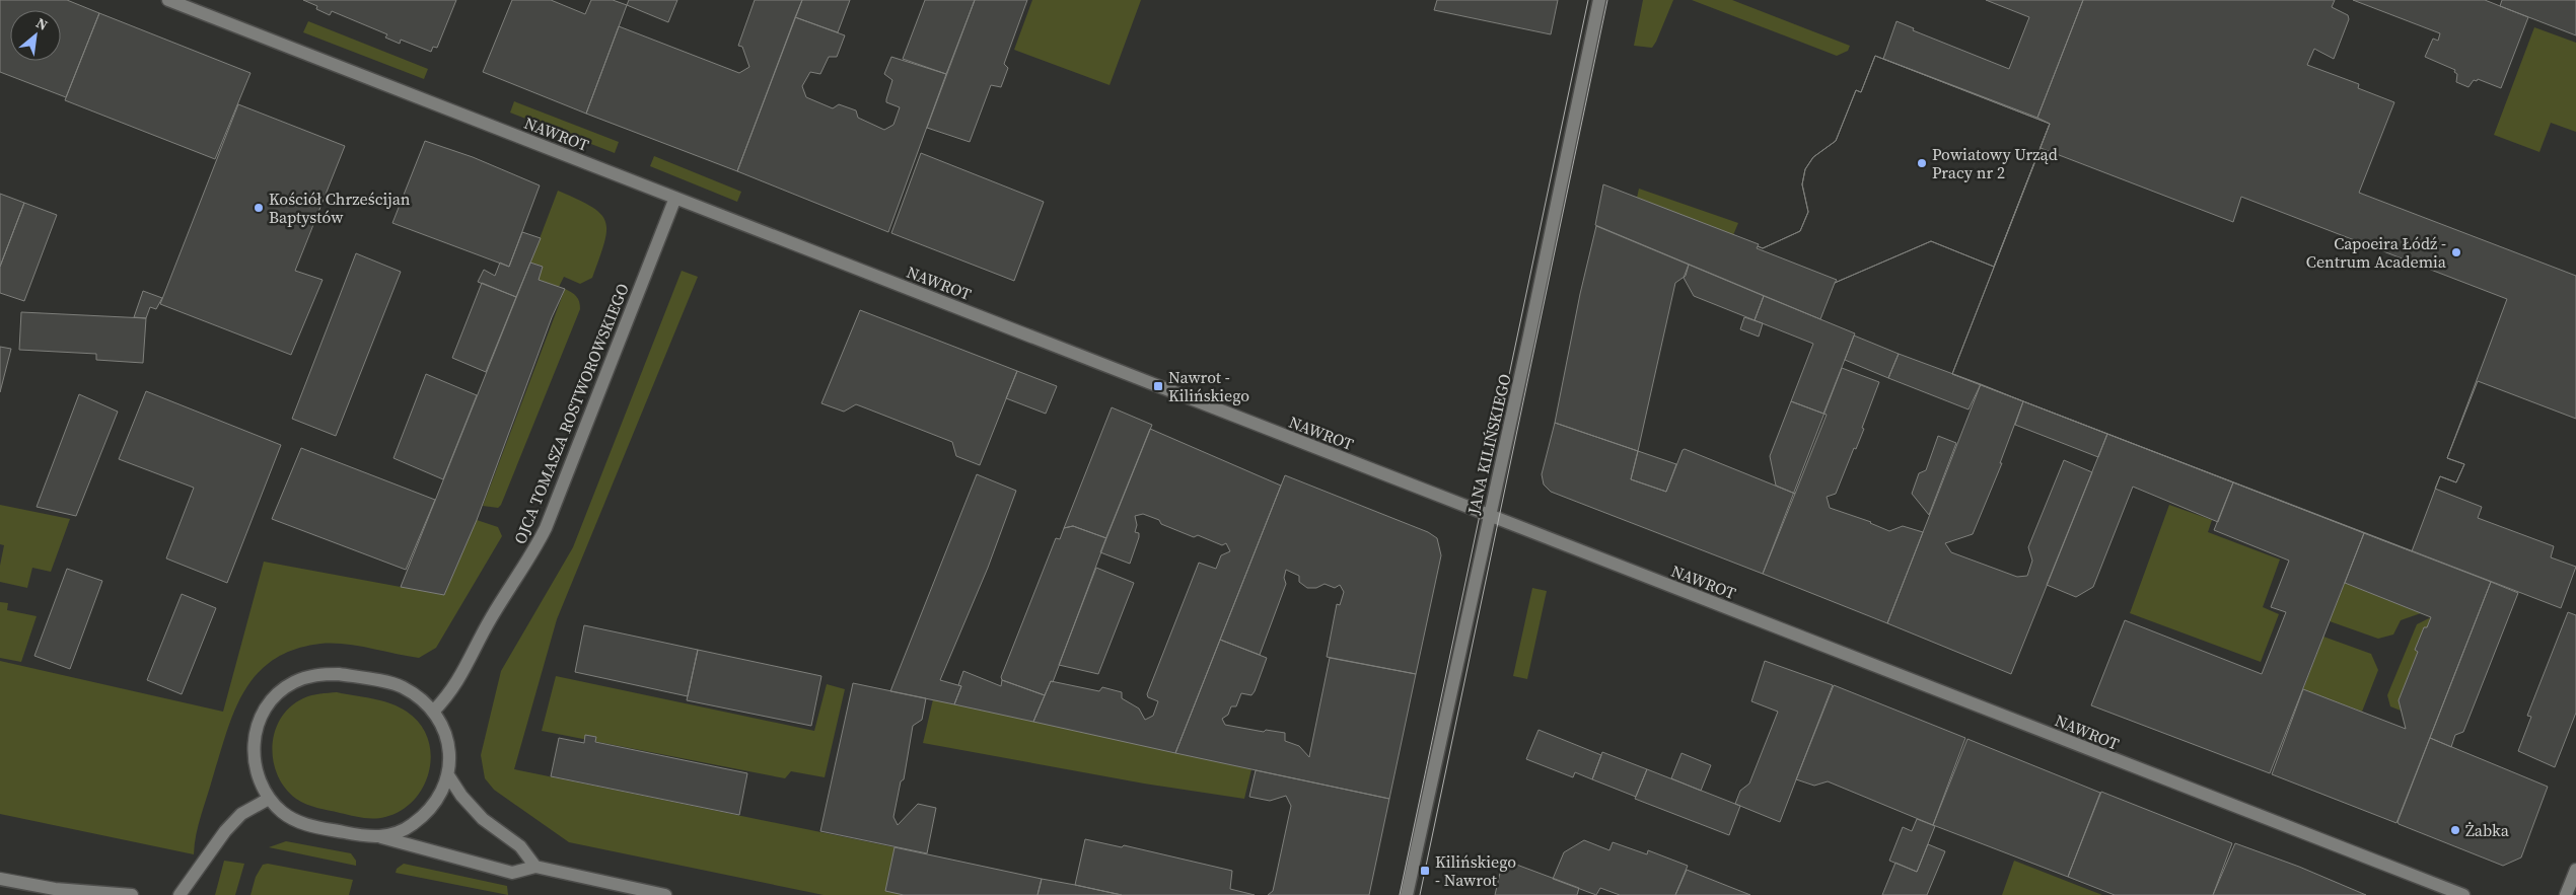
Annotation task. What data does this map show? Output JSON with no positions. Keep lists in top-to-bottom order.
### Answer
{
  "streets": {
    "street": ["NAWROT", "OJCA TOMASZA ROSTWOROWSKIEGO", "JANA KILIŃSKIEGO"]
  },
  "crossings": [
    ["NAWROT", "OJCA TOMASZA ROSTWOROWSKIEGO"],
    ["NAWROT", "JANA KILIŃSKIEGO"]
  ],
  "places": {
    "other": [
      "Powiatowy Urząd Pracy nr 2",
      "Kościół Chrześcijan Baptystów",
      "Capoeira Łódź - Centrum Academia",
      "Żabka"
    ],
    "transit": ["Nawrot - Kilińskiego", "Kilińskiego - Nawrot"]
  },
  "north": "top right"
}
